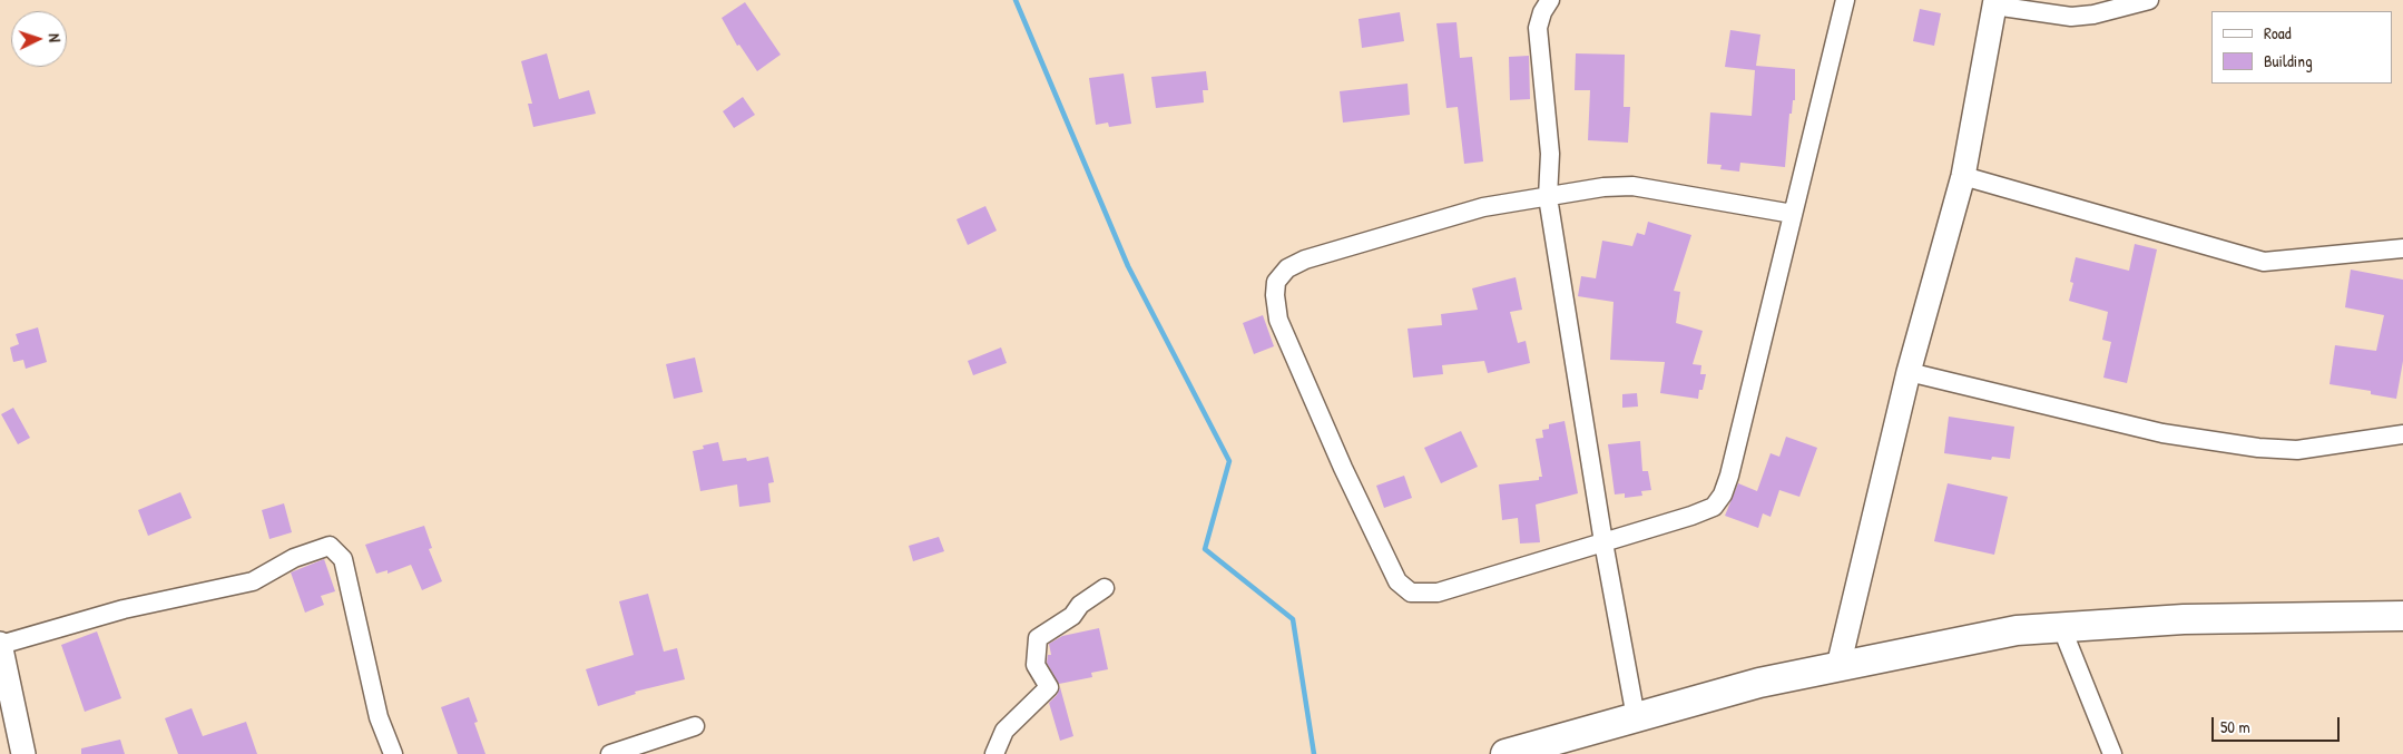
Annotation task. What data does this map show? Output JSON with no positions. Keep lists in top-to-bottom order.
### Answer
{
  "legend": ["Road", "Building"],
  "scale_bar": "50 m",
  "north": "right"
}
